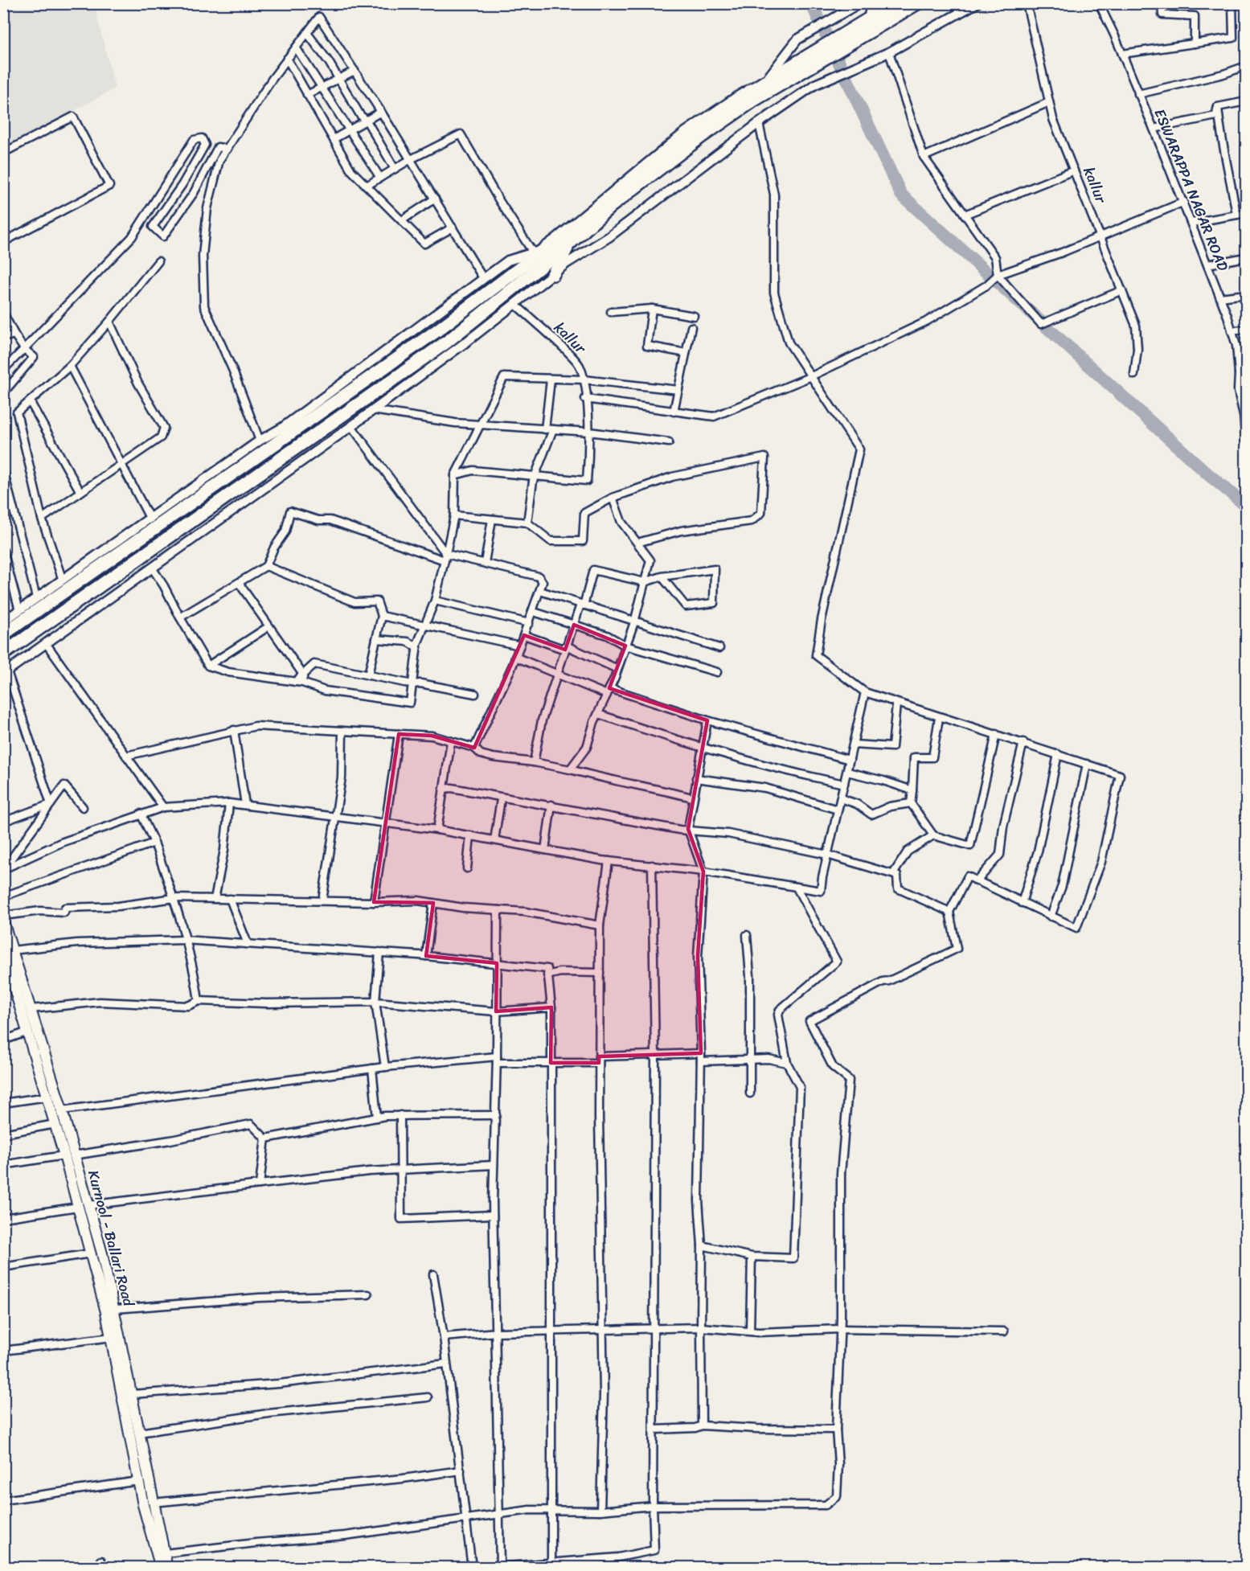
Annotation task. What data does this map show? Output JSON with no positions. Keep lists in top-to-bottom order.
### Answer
{
  "streets": {
    "main road": ["Kurnool - Ballari Road"],
    "street": ["kallur", "ESWARAPPA NAGAR ROAD"]
  }
}
